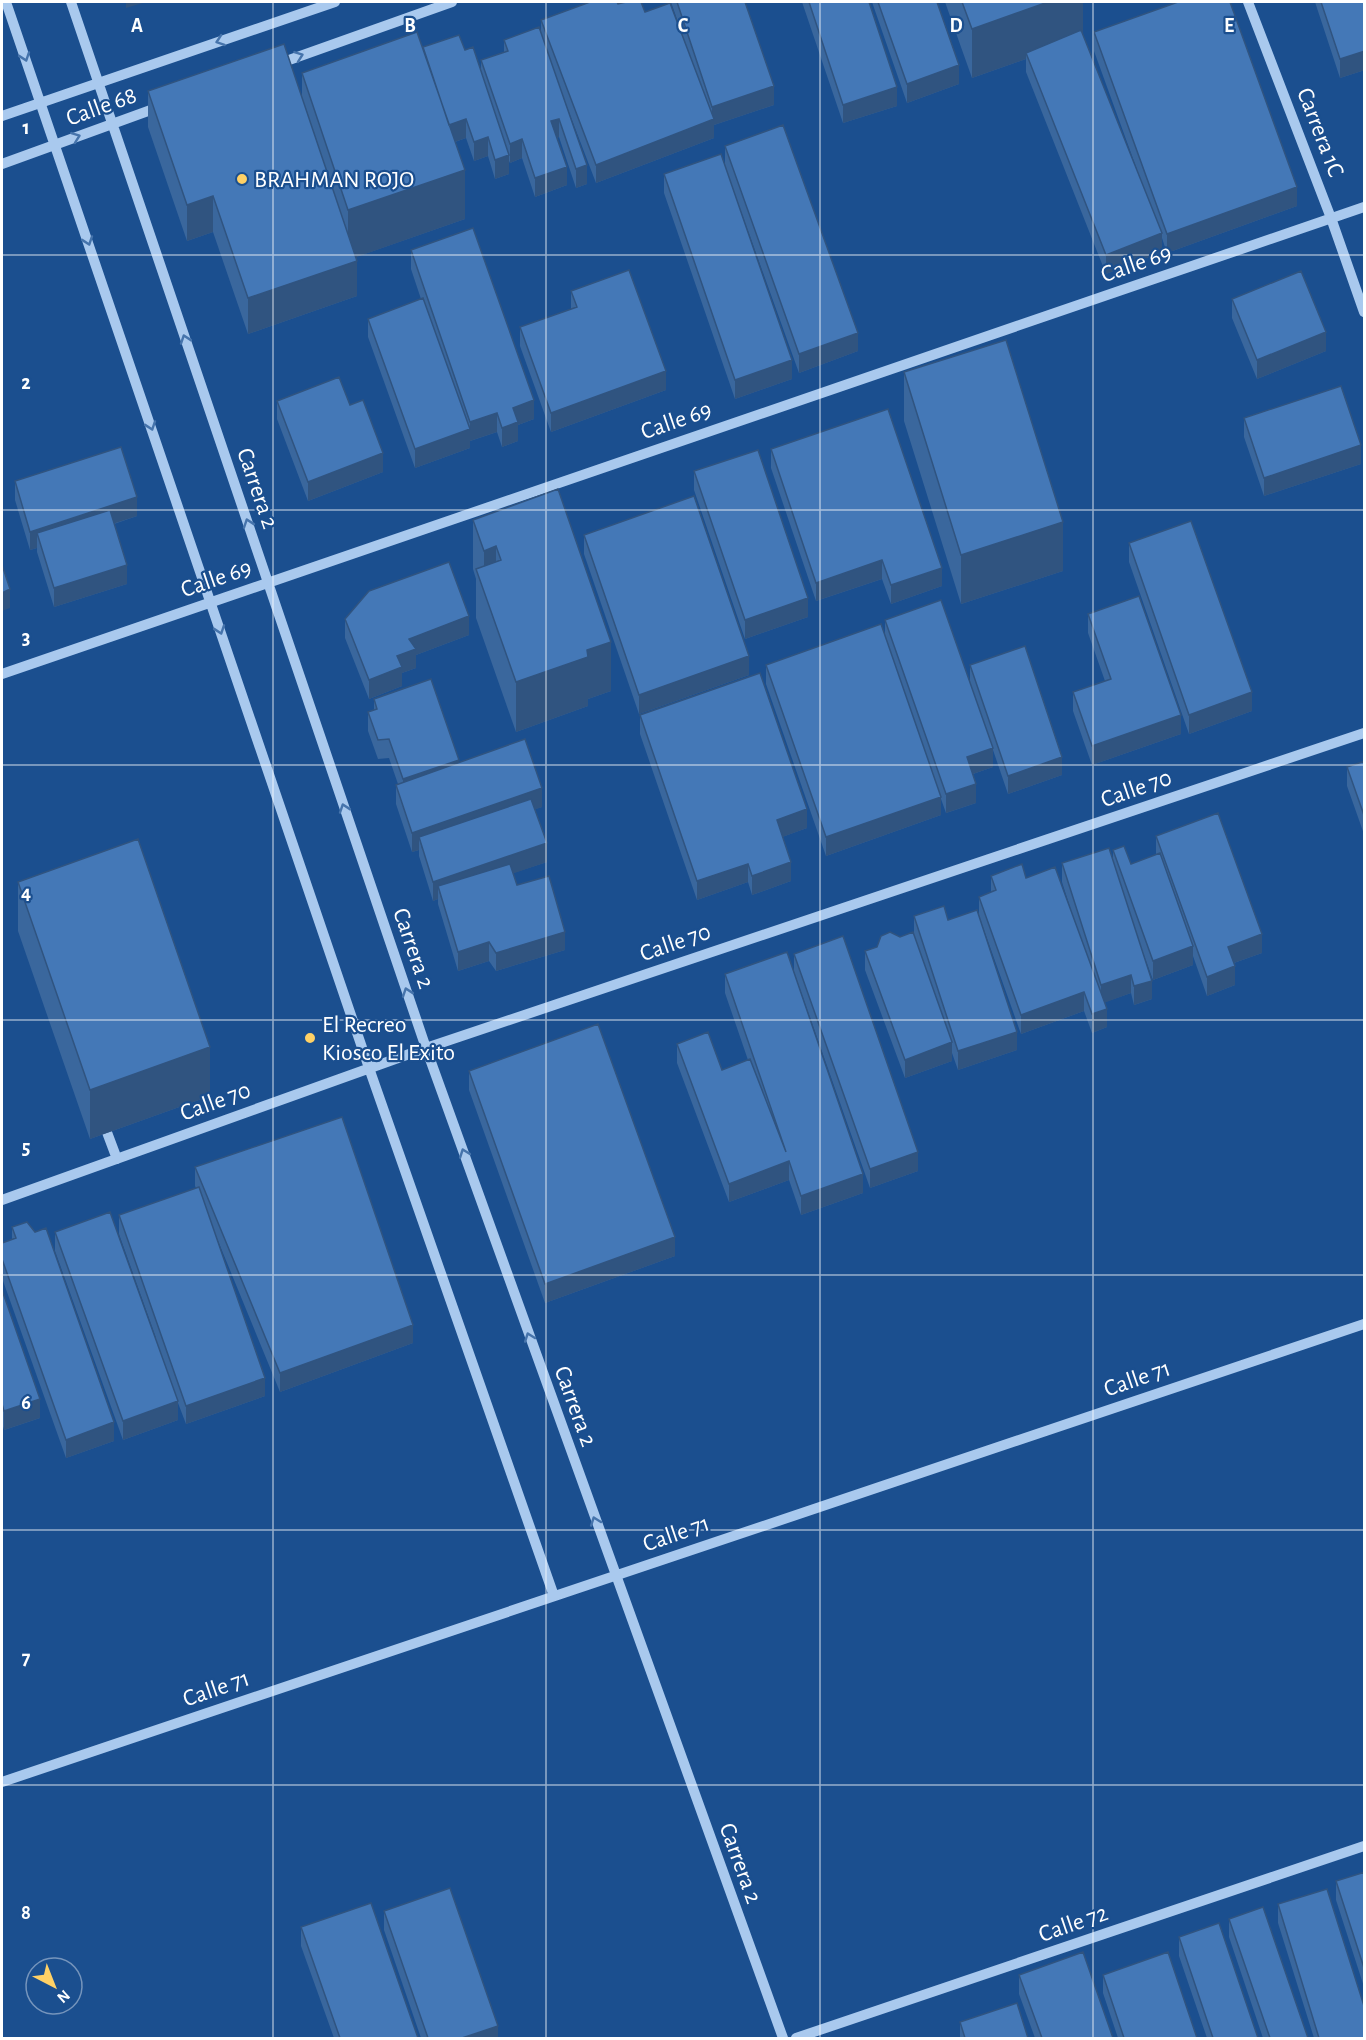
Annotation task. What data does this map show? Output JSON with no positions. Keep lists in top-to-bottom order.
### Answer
{
  "streets": {
    "street": [
      "Calle 68",
      "Carrera 1C",
      "Calle 69",
      "Carrera 2",
      "Calle 70",
      "Calle 71",
      "Calle 72"
    ]
  },
  "crossings": [
    ["Calle 68", "Carrera 2"],
    ["Carrera 1C", "Calle 69"],
    ["Calle 69", "Carrera 2"],
    ["Carrera 2", "Calle 70"],
    ["Carrera 2", "Calle 71"]
  ],
  "places": ["BRAHMAN ROJO", "El Recreo Kiosco El Exito"],
  "north": "bottom right",
  "grid": {
    "columns": [
      "A",
      "B",
      "C",
      "D",
      "E"
    ],
    "rows": [
      "1",
      "2",
      "3",
      "4",
      "5",
      "6",
      "7",
      "8"
    ]
  }
}
